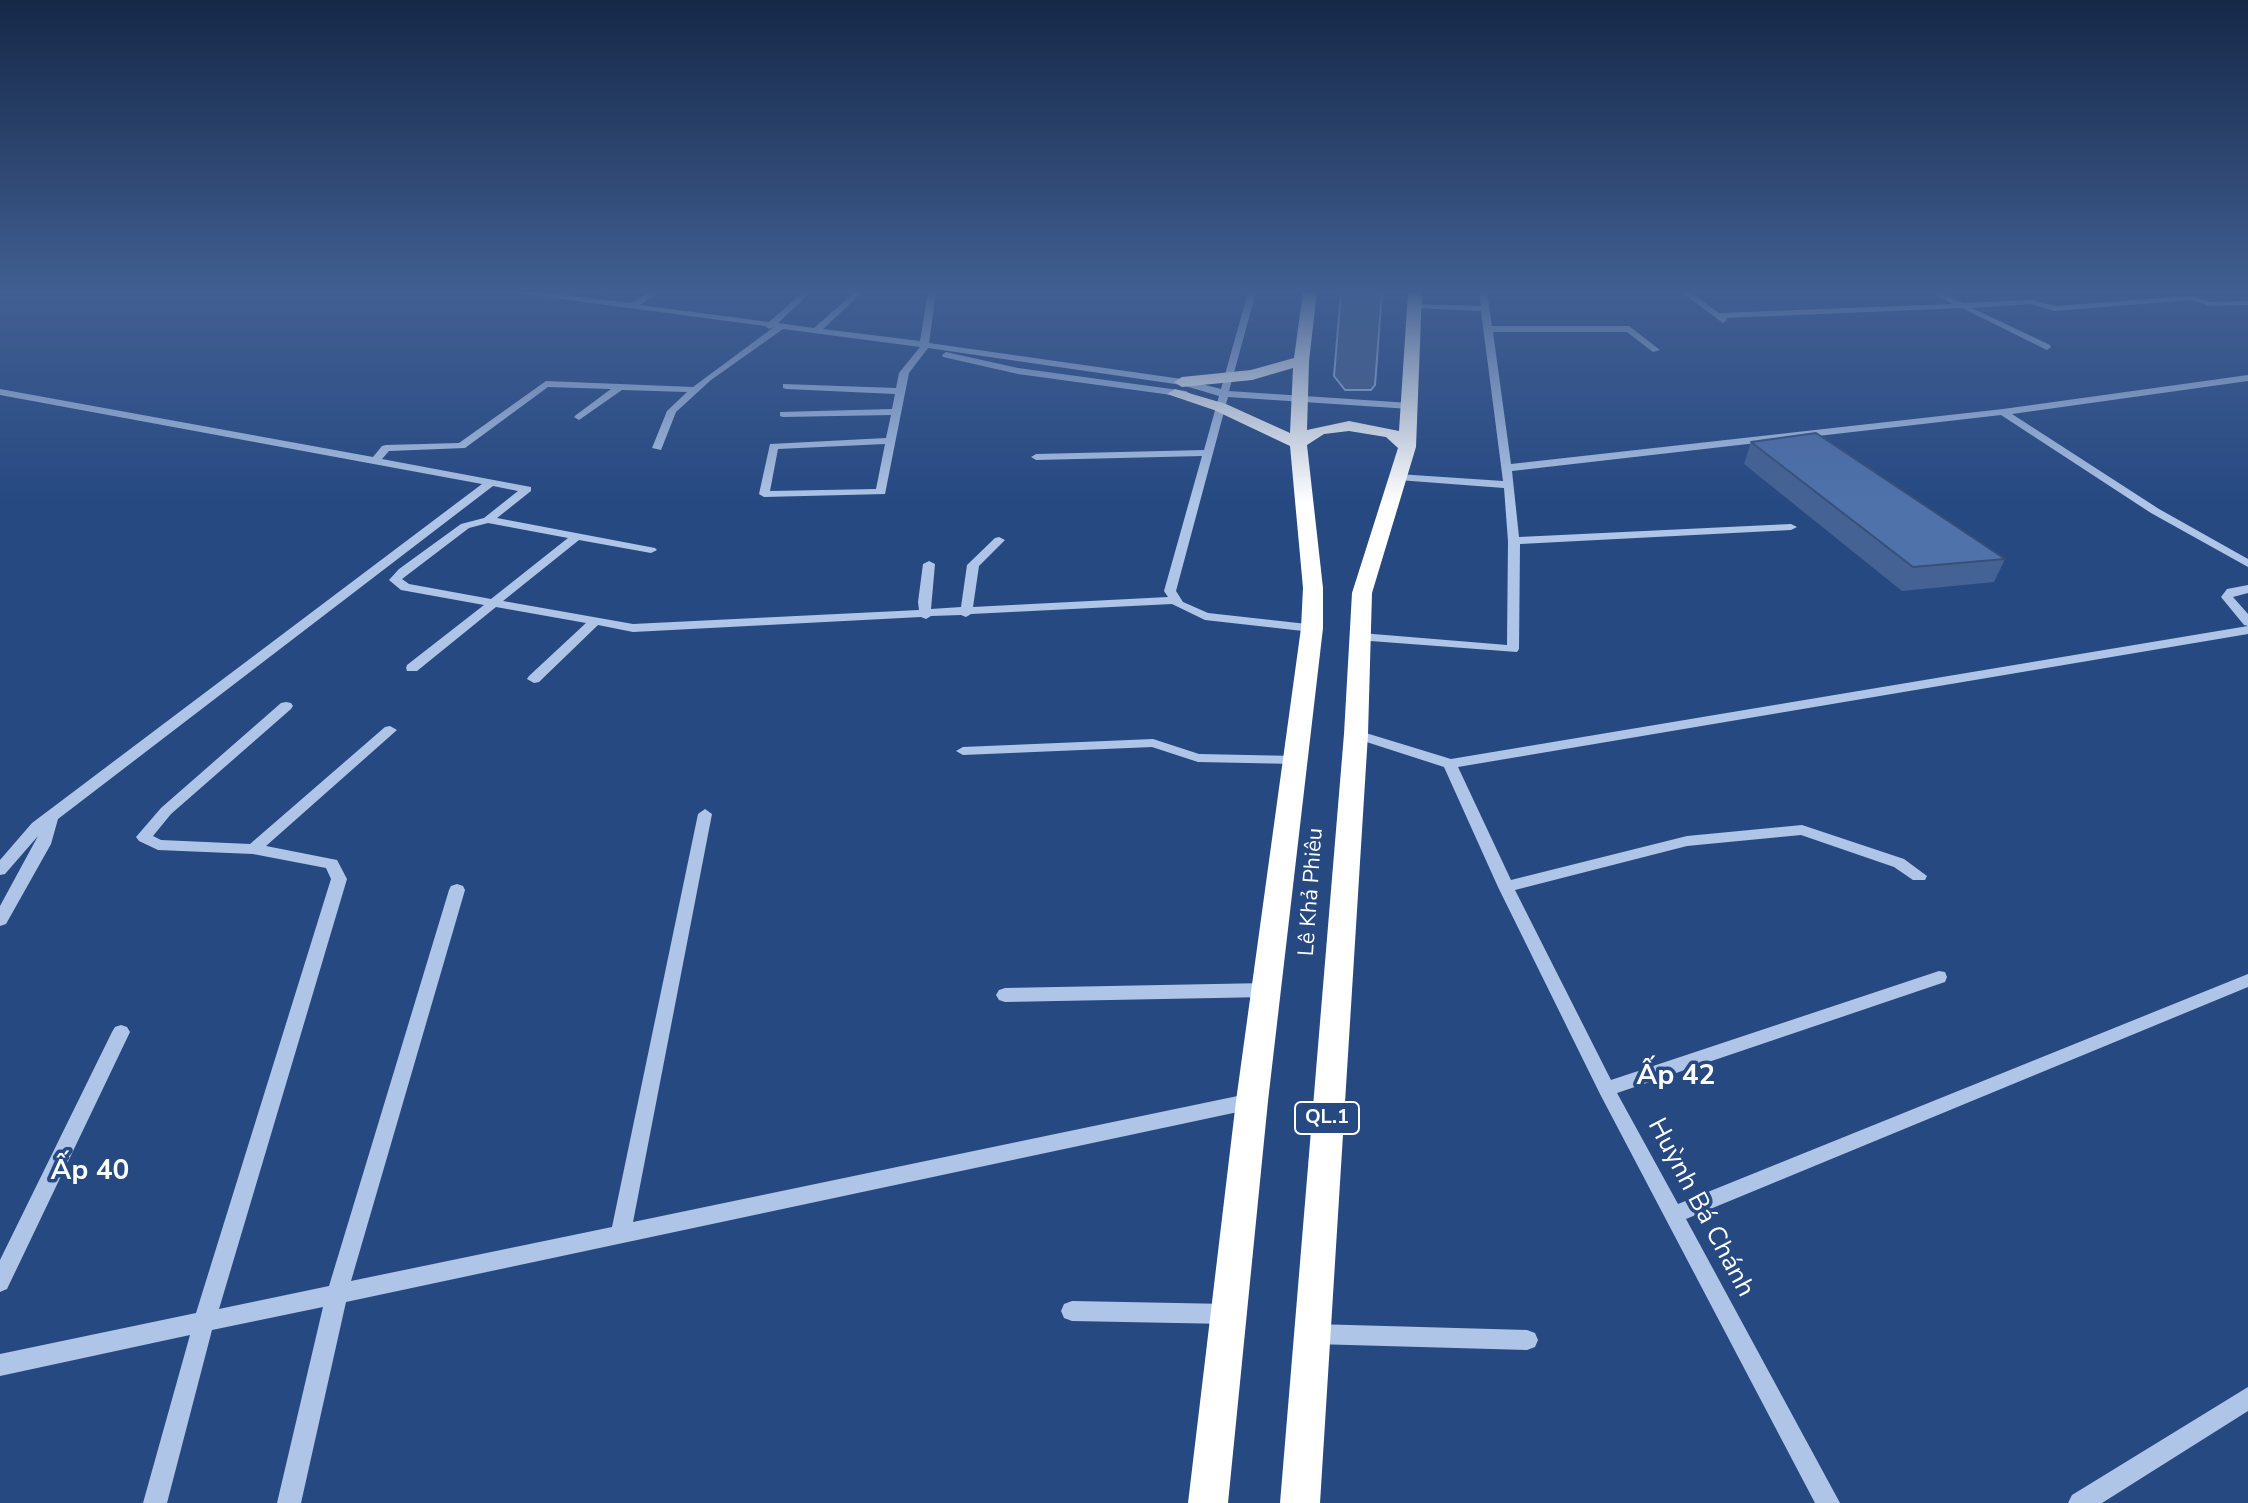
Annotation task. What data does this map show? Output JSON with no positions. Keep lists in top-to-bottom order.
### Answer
{
  "streets": {
    "highway": ["Lê Khả Phiêu", "QL.1"],
    "street": ["Huỳnh Bá Chánh"]
  },
  "districts": ["Ấp 42", "Ấp 40"]
}
